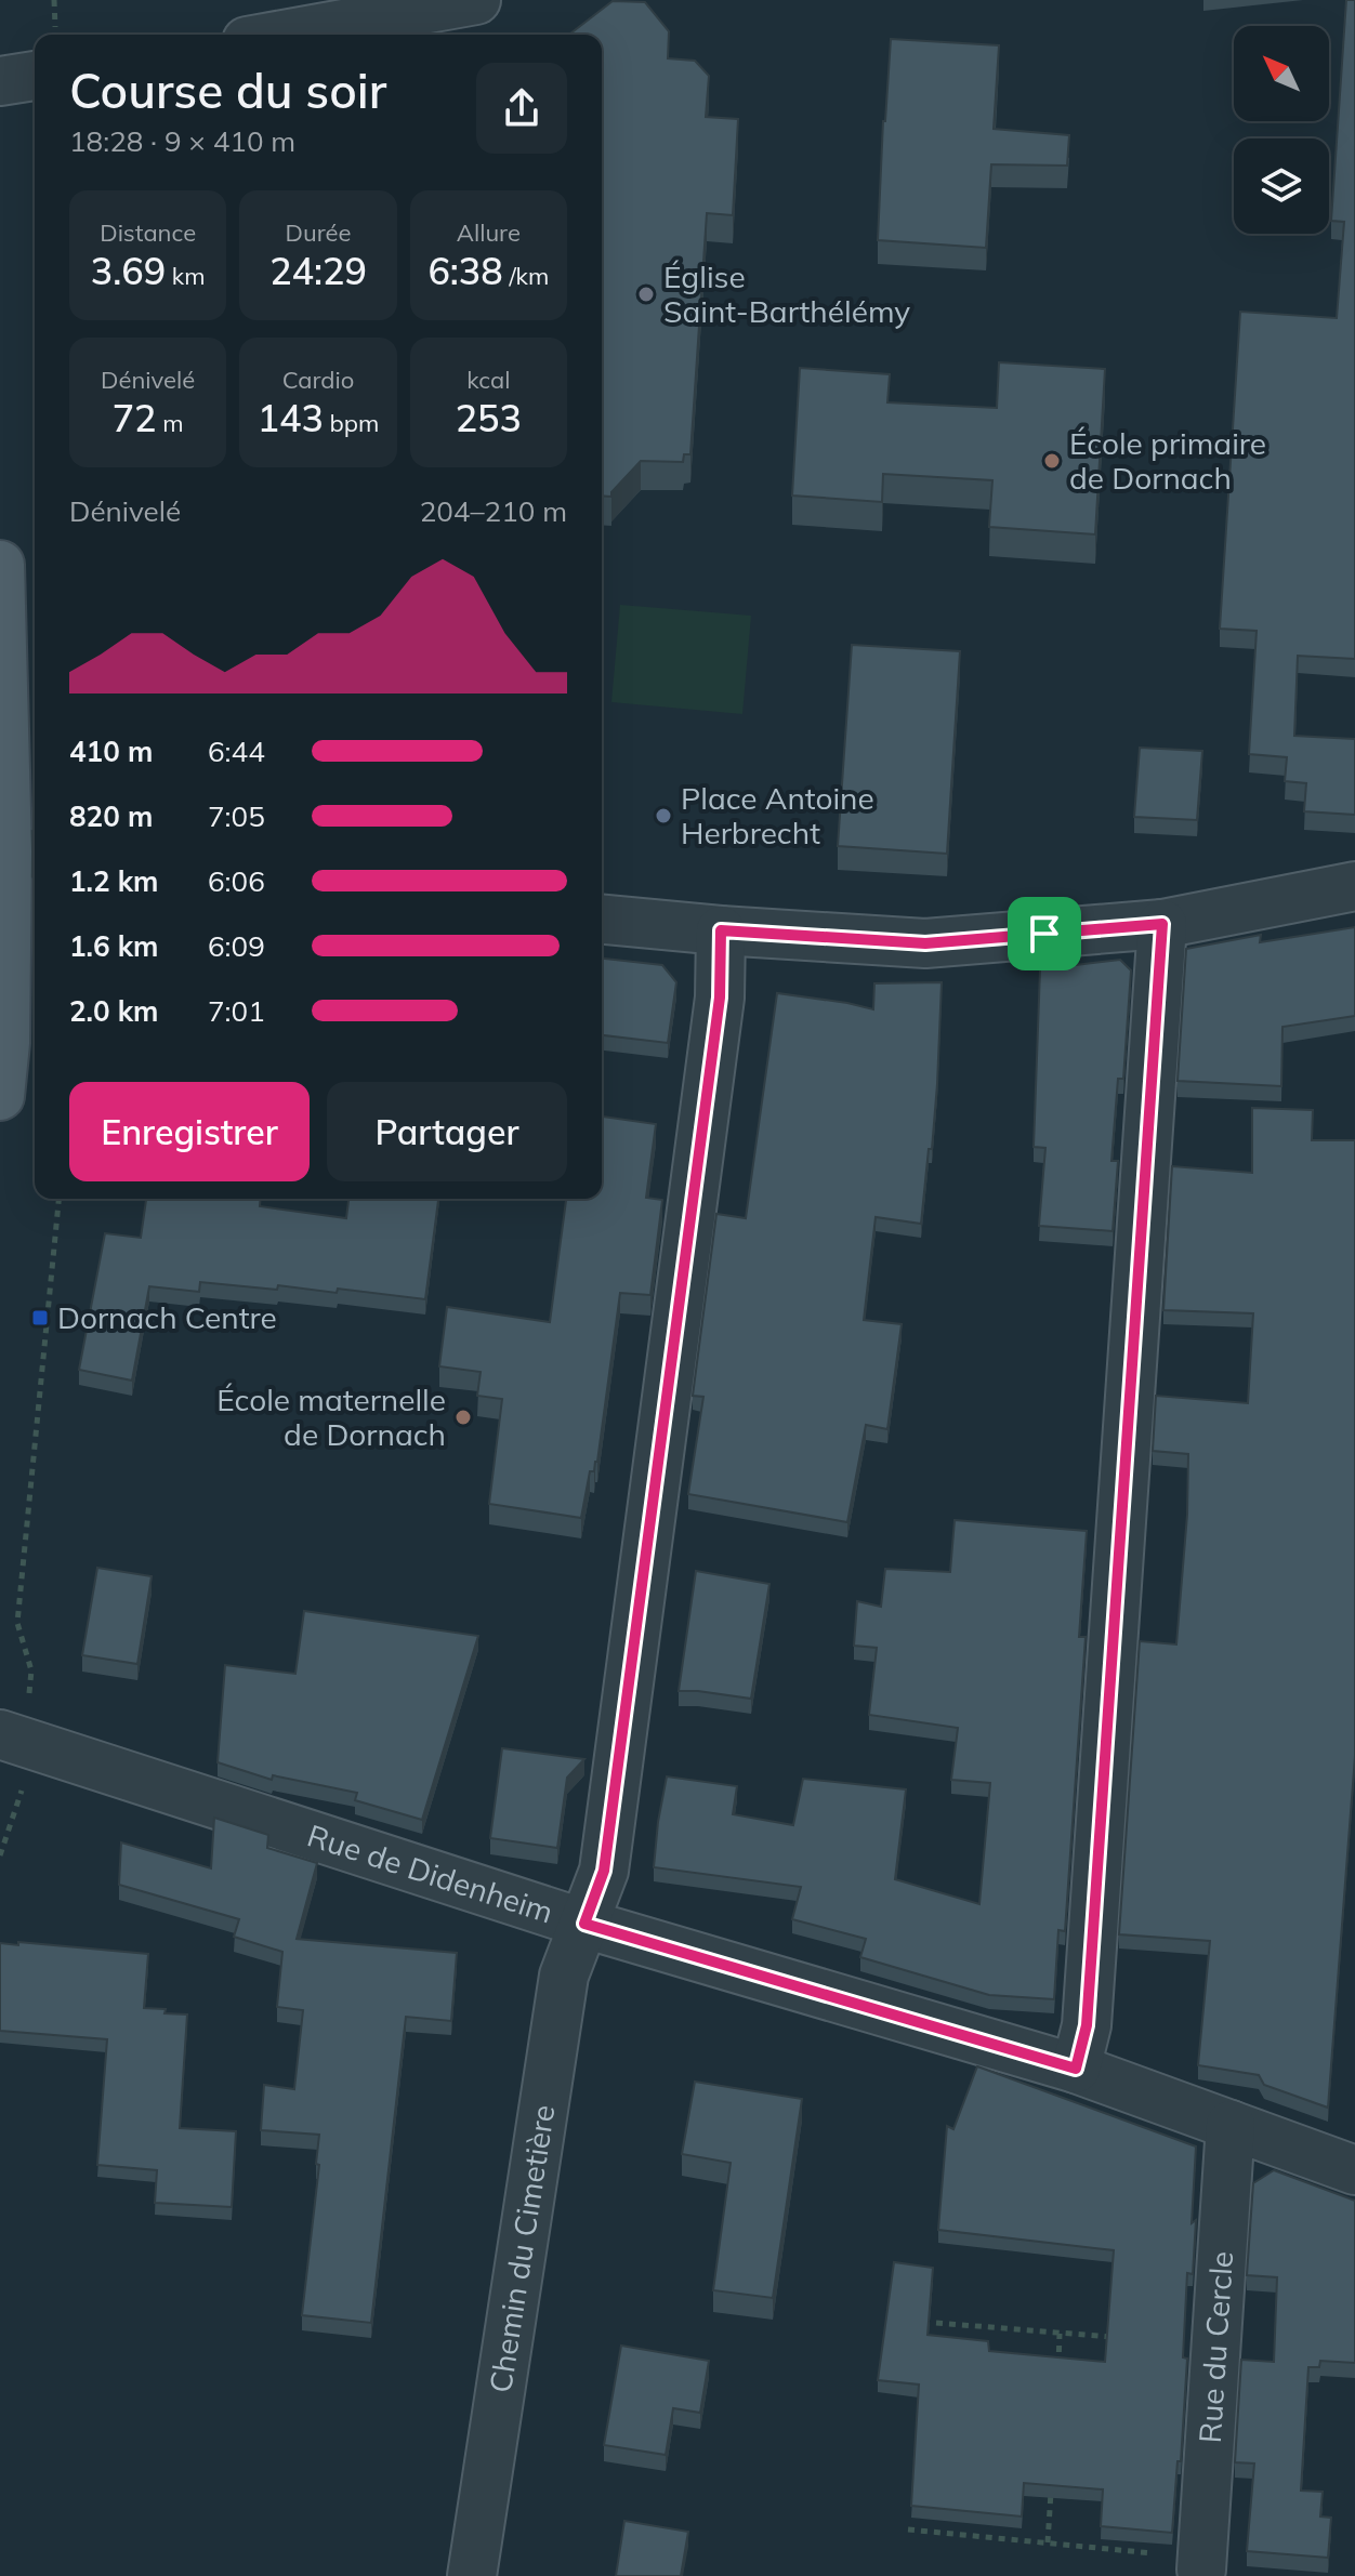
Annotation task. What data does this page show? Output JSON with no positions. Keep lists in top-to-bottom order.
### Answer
{
  "streets": {
    "street": ["Rue de Didenheim", "Chemin du Cimetière", "Rue du Cercle"]
  },
  "crossings": [
    ["Rue de Didenheim", "Chemin du Cimetière"],
    ["Rue de Didenheim", "Rue du Cercle"]
  ],
  "places": {
    "other": [
      "Église Saint-Barthélémy",
      "École primaire de Dornach",
      "Place Antoine Herbrecht",
      "École maternelle de Dornach"
    ],
    "transit": ["Dornach Centre"]
  },
  "north": "top left",
  "page": {
    "heading": ["Course du soir", "18:28 · 9 × 410 m"],
    "stats": [
      ["Distance", "3.69 km"],
      ["Durée", "24:29"],
      ["Allure", "6:38 /km"],
      ["Dénivelé", "72 m"],
      ["Cardio", "143 bpm"],
      ["kcal", "253"]
    ],
    "chart": ["Dénivelé", "204–210 m"],
    "list": [
      {
        "name": "410 m",
        "note": "6:44"
      },
      {
        "name": "820 m",
        "note": "7:05"
      },
      {
        "name": "1.2 km",
        "note": "6:06"
      },
      {
        "name": "1.6 km",
        "note": "6:09"
      },
      {
        "name": "2.0 km",
        "note": "7:01"
      }
    ],
    "buttons": ["Enregistrer", "Partager"]
  }
}
